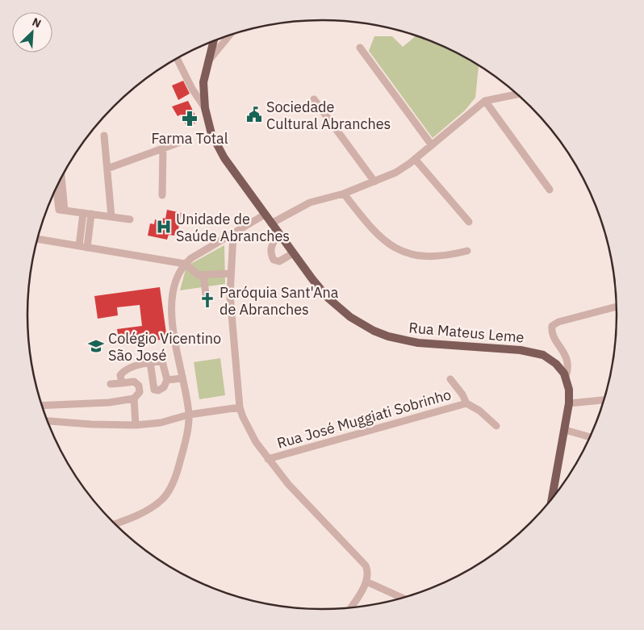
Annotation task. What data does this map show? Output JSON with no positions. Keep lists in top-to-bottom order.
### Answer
{
  "streets": {
    "main road": ["Rua Mateus Leme"],
    "street": ["Rua José Muggiati Sobrinho"]
  },
  "places": {
    "public building": ["Sociedade Cultural Abranches"],
    "pharmacy": ["Farma Total"],
    "hospital": ["Unidade de Saúde Abranches"],
    "church": ["Paróquia Sant'Ana de Abranches"],
    "school or university": ["Colégio Vicentino São José"]
  },
  "north": "top right"
}
